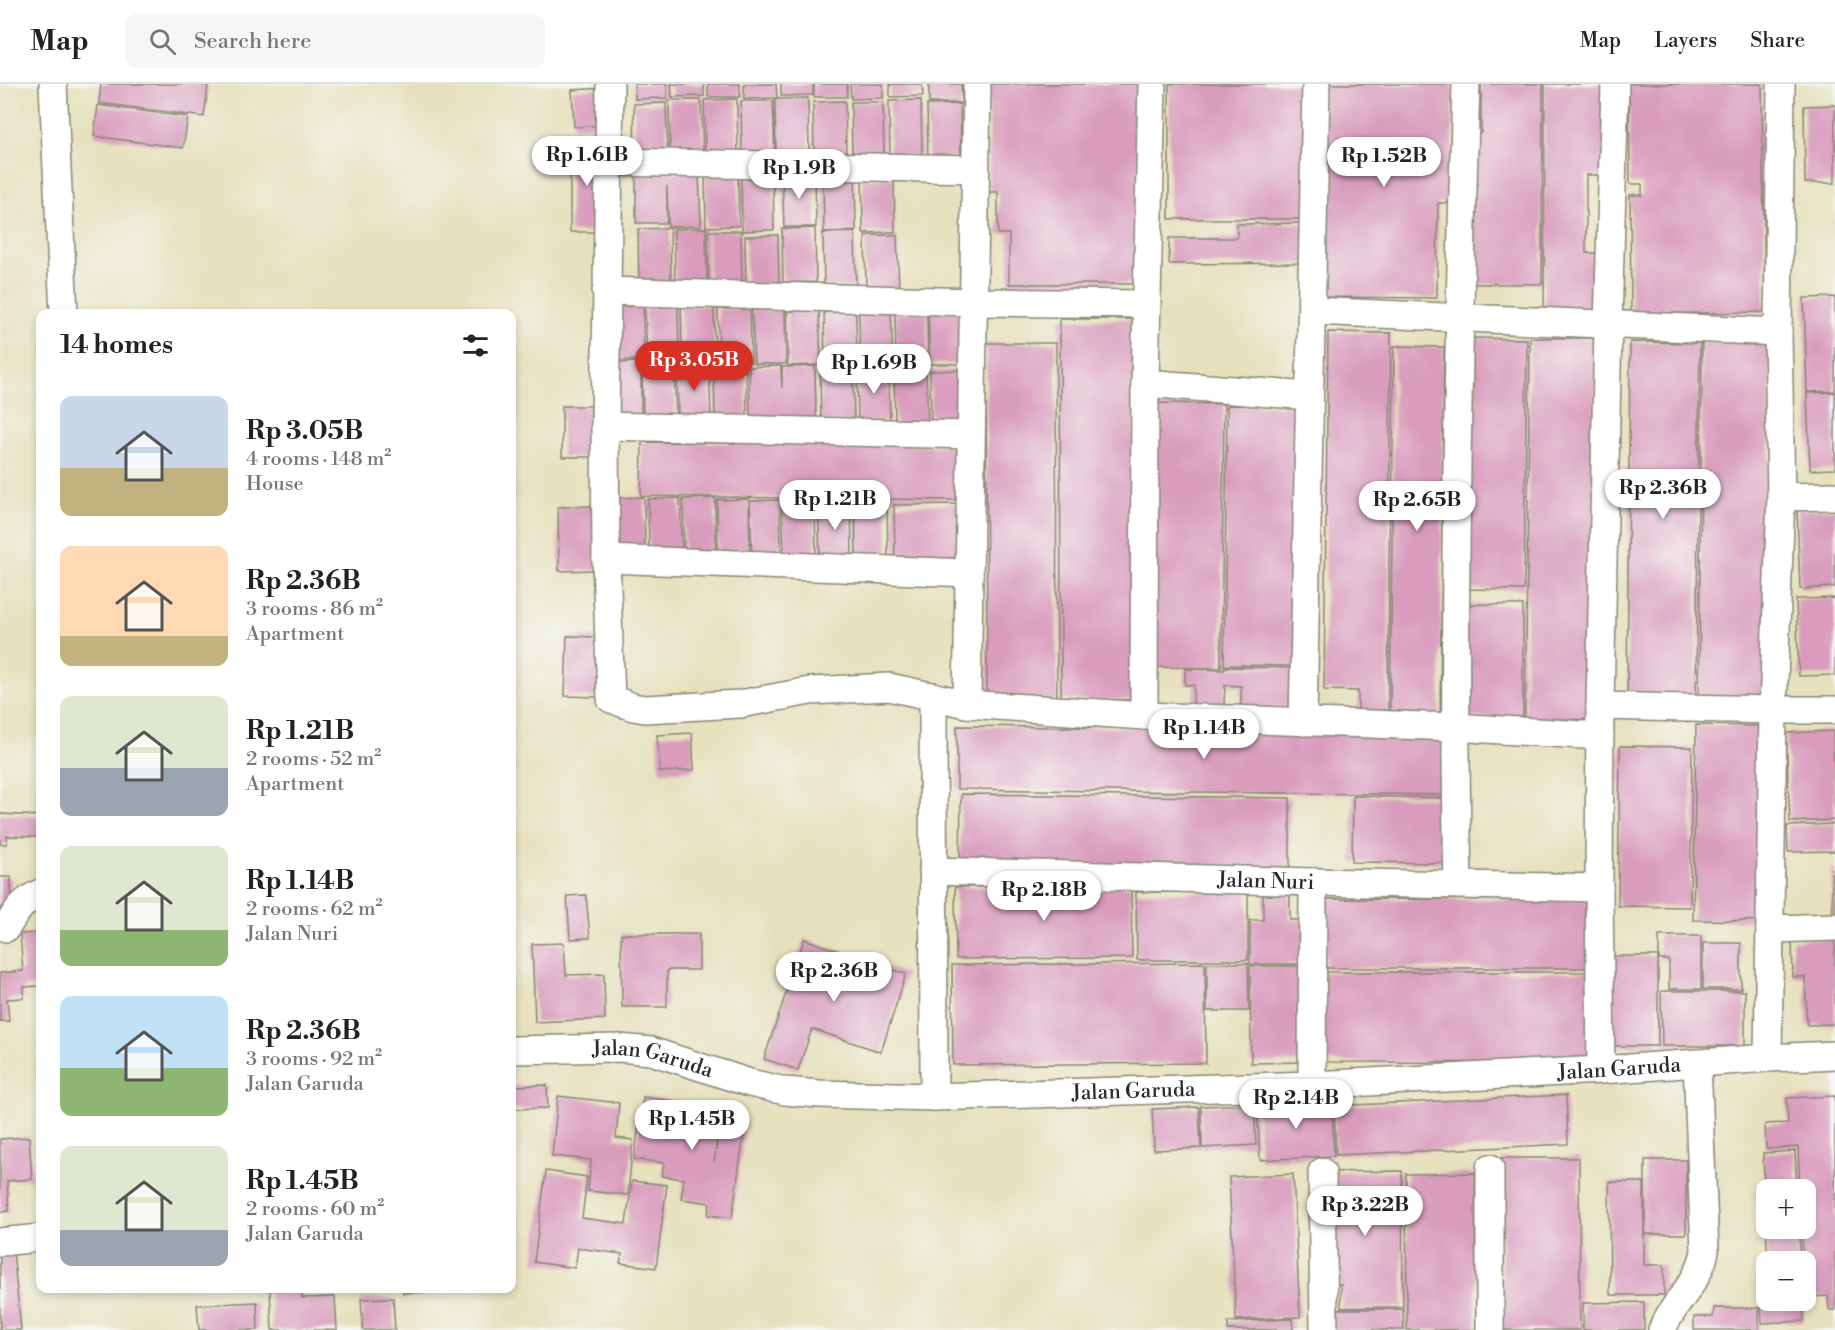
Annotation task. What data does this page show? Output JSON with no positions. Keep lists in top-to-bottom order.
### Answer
{
  "streets": {
    "street": ["Jalan Nuri", "Jalan Garuda"]
  },
  "page": {
    "header": "Map",
    "search": "Search here",
    "nav": ["Map", "Layers", "Share"],
    "price": [
      "Rp 1.61B",
      "Rp 1.52B",
      "Rp 1.9B",
      "Rp 3.05B",
      "Rp 1.69B",
      "Rp 2.36B",
      "Rp 1.21B",
      "Rp 2.65B",
      "Rp 1.14B",
      "Rp 2.18B",
      "Rp 2.36B",
      "Rp 2.14B",
      "Rp 1.45B",
      "Rp 3.22B"
    ],
    "heading": "14 homes",
    "list": [
      {
        "name": "Rp 3.05B",
        "note": "4 rooms · 148 m² · House"
      },
      {
        "name": "Rp 2.36B",
        "note": "3 rooms · 86 m² · Apartment"
      },
      {
        "name": "Rp 1.21B",
        "note": "2 rooms · 52 m² · Apartment"
      },
      {
        "name": "Rp 1.14B",
        "note": "2 rooms · 62 m² · Jalan Nuri"
      },
      {
        "name": "Rp 2.36B",
        "note": "3 rooms · 92 m² · Jalan Garuda"
      },
      {
        "name": "Rp 1.45B",
        "note": "2 rooms · 60 m² · Jalan Garuda"
      }
    ],
    "map_buttons": ["+", "−"]
  }
}
